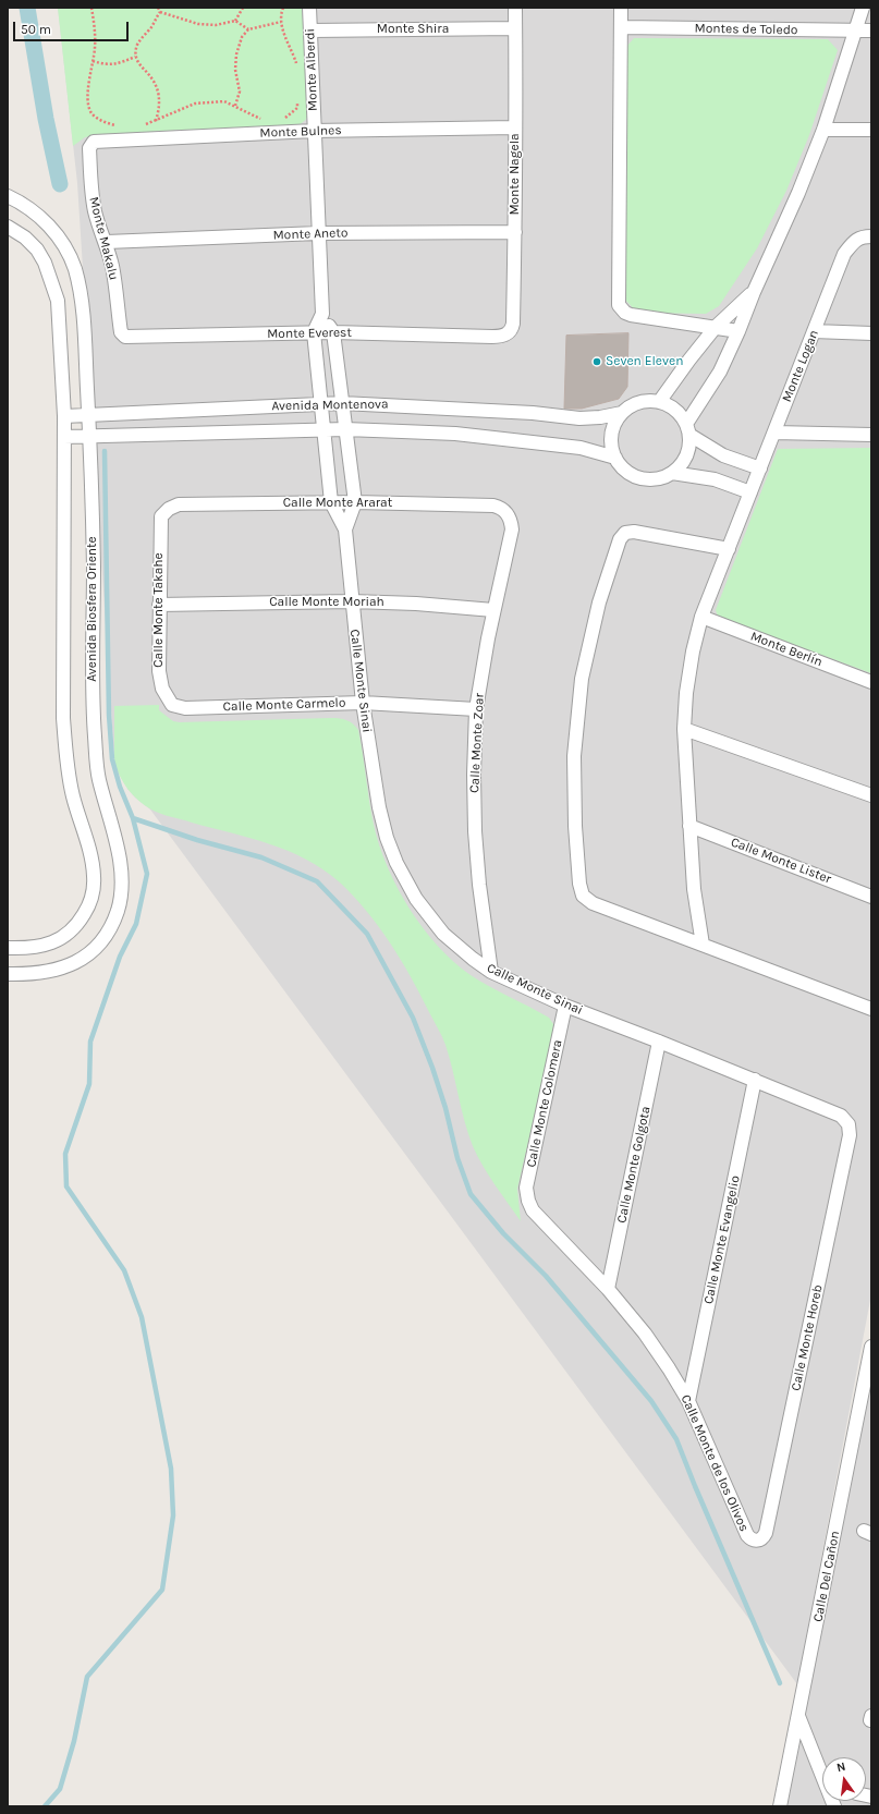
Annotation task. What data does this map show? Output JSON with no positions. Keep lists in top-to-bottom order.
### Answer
{
  "streets": {
    "street": [
      "Monte Shira",
      "Montes de Toledo",
      "Monte Alberdi",
      "Monte Bulnes",
      "Monte Nagela",
      "Monte Aneto",
      "Monte Makalu",
      "Monte Everest",
      "Monte Logan",
      "Avenida Montenova",
      "Calle Monte Ararat",
      "Calle Monte Moriah",
      "Avenida Biosfera Oriente",
      "Calle Monte Takahe",
      "Monte Berlín",
      "Calle Monte Sinai",
      "Calle Monte Carmelo",
      "Calle Monte Zoar",
      "Calle Monte Lister",
      "Calle Monte Colomera",
      "Calle Monte Golgota",
      "Calle Monte Evangelio",
      "Calle Monte Horeb",
      "Calle Monte de los Olivos",
      "Calle Del Cañon"
    ]
  },
  "crossings": [
    ["Monte Shira", "Monte Alberdi"],
    ["Monte Shira", "Monte Nagela"],
    ["Monte Alberdi", "Monte Bulnes"],
    ["Monte Alberdi", "Monte Aneto"],
    ["Monte Bulnes", "Monte Nagela"],
    ["Monte Bulnes", "Monte Makalu"],
    ["Monte Nagela", "Monte Aneto"],
    ["Monte Nagela", "Monte Everest"],
    ["Monte Aneto", "Monte Makalu"],
    ["Monte Makalu", "Monte Everest"],
    ["Monte Logan", "Monte Berlín"],
    ["Monte Logan", "Calle Monte Lister"],
    ["Avenida Montenova", "Avenida Biosfera Oriente"],
    ["Calle Monte Ararat", "Calle Monte Takahe"],
    ["Calle Monte Ararat", "Calle Monte Zoar"],
    ["Calle Monte Moriah", "Calle Monte Takahe"],
    ["Calle Monte Moriah", "Calle Monte Sinai"],
    ["Calle Monte Moriah", "Calle Monte Zoar"],
    ["Calle Monte Takahe", "Calle Monte Carmelo"],
    ["Calle Monte Sinai", "Calle Monte Carmelo"],
    ["Calle Monte Sinai", "Calle Monte Zoar"],
    ["Calle Monte Sinai", "Calle Monte Colomera"],
    ["Calle Monte Sinai", "Calle Monte Golgota"],
    ["Calle Monte Sinai", "Calle Monte Evangelio"],
    ["Calle Monte Sinai", "Calle Monte Horeb"],
    ["Calle Monte Carmelo", "Calle Monte Zoar"],
    ["Calle Monte Colomera", "Calle Monte de los Olivos"],
    ["Calle Monte Golgota", "Calle Monte de los Olivos"],
    ["Calle Monte Evangelio", "Calle Monte de los Olivos"],
    ["Calle Monte Horeb", "Calle Monte de los Olivos"]
  ],
  "places": ["Seven Eleven"],
  "scale_bar": "50 m",
  "north": "top"
}
